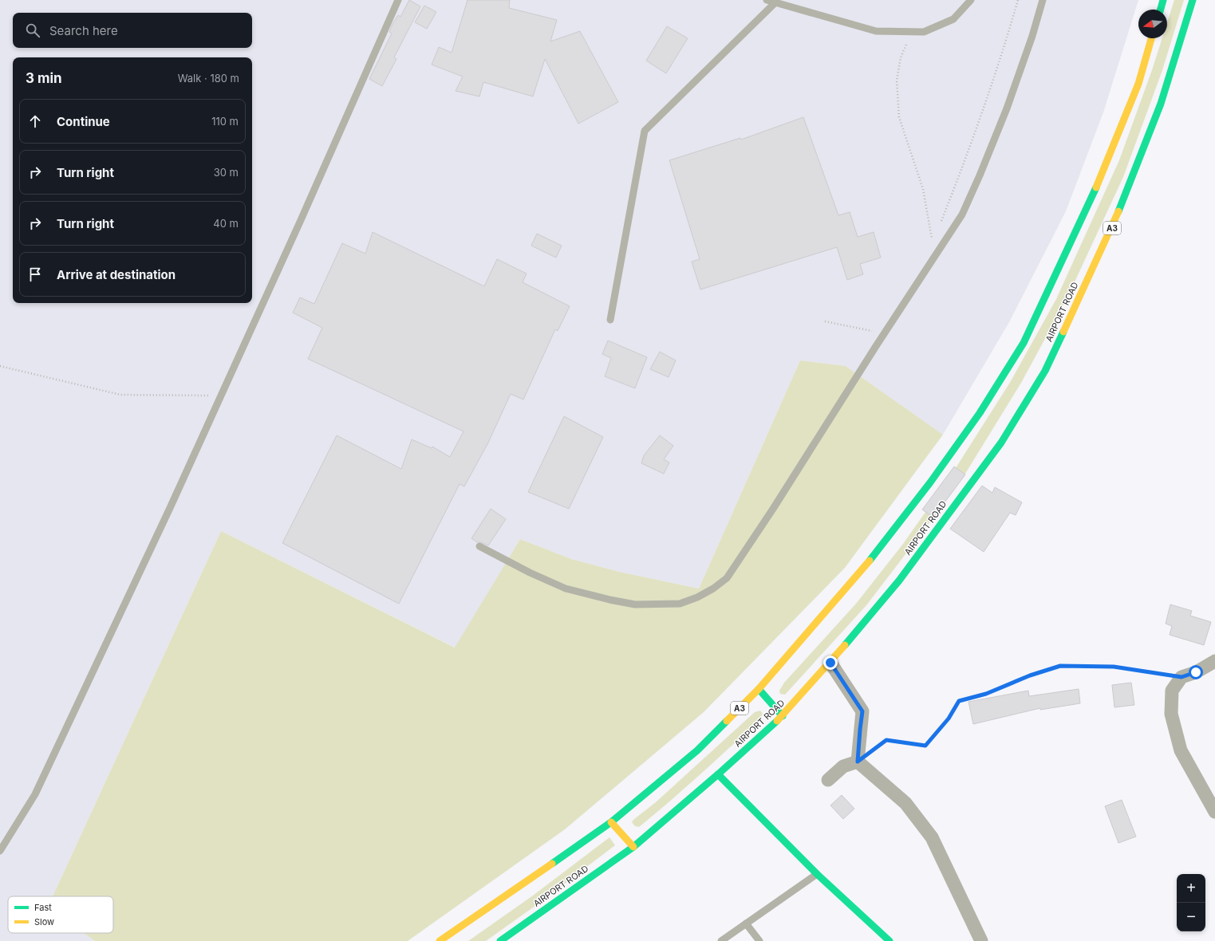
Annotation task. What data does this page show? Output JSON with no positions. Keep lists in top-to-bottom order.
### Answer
{
  "streets": {
    "main road": ["A3", "AIRPORT ROAD"]
  },
  "legend": ["Fast", "Slow"],
  "north": "left",
  "page": {
    "search": "Search here",
    "heading": ["3 min", "Walk · 180 m"],
    "list": [
      ["Continue", "110 m"],
      ["Turn right", "30 m"],
      ["Turn right", "40 m"],
      "Arrive at destination"
    ],
    "map_buttons": ["+", "−"]
  }
}
